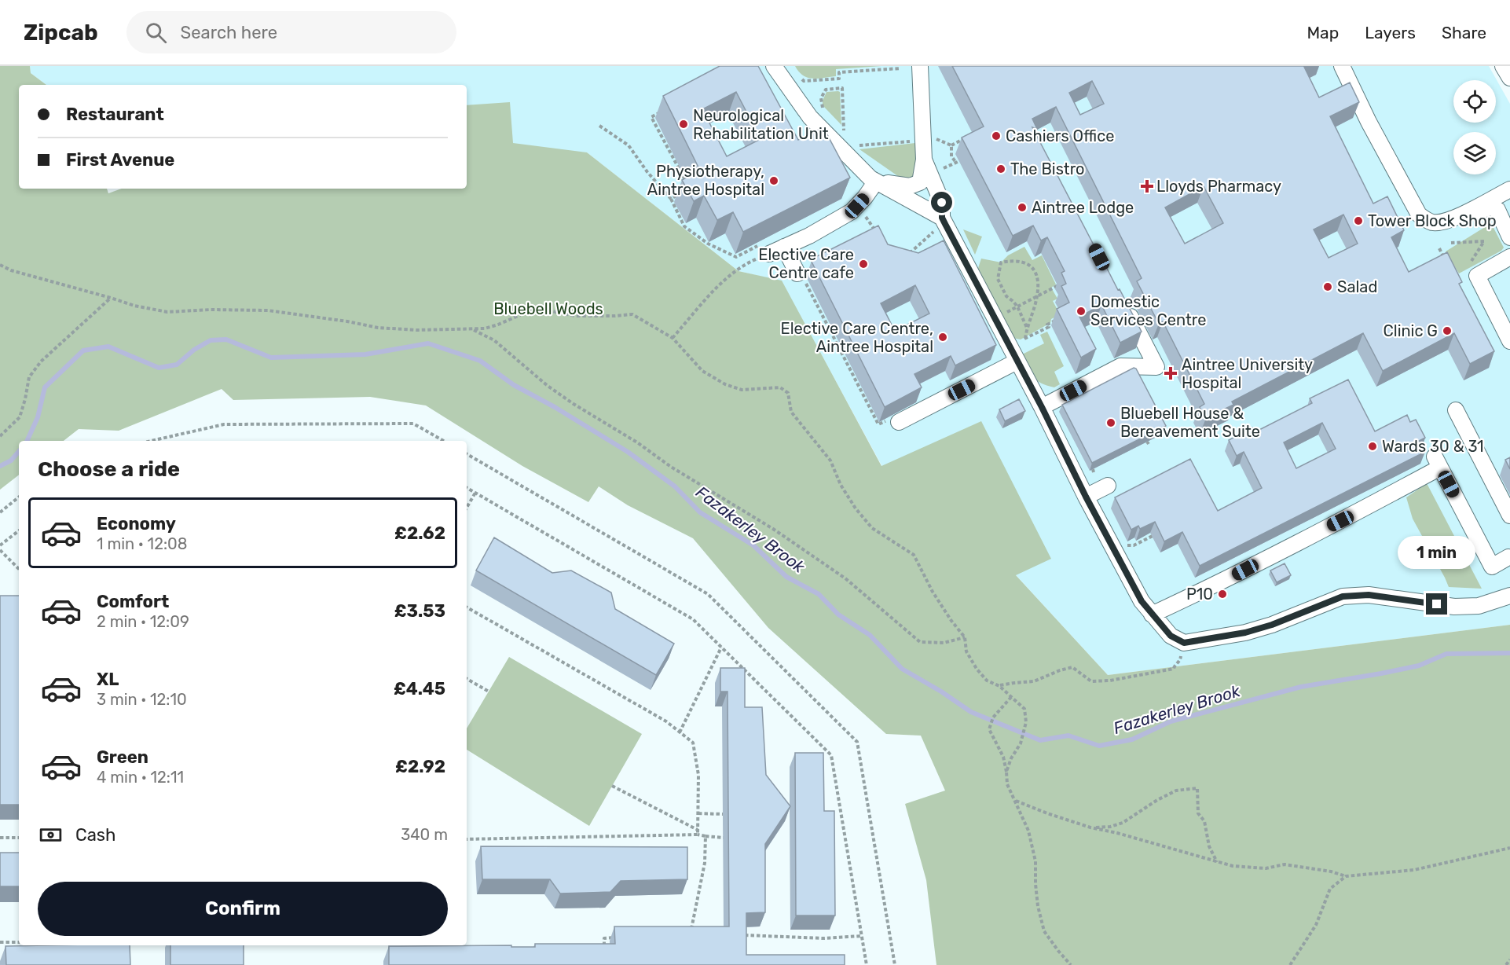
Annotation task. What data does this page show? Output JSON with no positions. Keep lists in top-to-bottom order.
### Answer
{
  "water": ["Fazakerley Brook"],
  "parks": ["Bluebell Woods"],
  "places": {
    "other": [
      "Neurological Rehabilitation Unit",
      "Cashiers Office",
      "The Bistro",
      "Physiotherapy, Aintree Hospital",
      "Aintree Lodge",
      "Tower Block Shop",
      "Elective Care Centre cafe",
      "Salad",
      "Domestic Services Centre",
      "Clinic G",
      "Elective Care Centre, Aintree Hospital",
      "Bluebell House & Bereavement Suite",
      "Wards 30 & 31",
      "P10"
    ],
    "health": ["Lloyds Pharmacy", "Aintree University Hospital"]
  },
  "page": {
    "header": "Zipcab",
    "search": "Search here",
    "nav": ["Map", "Layers", "Share"],
    "banner": ["Restaurant", "First Avenue"],
    "heading": "Choose a ride",
    "list": [
      {
        "name": "Economy",
        "note": "1 min · 12:08",
        "value": "£2.62"
      },
      {
        "name": "Comfort",
        "note": "2 min · 12:09",
        "value": "£3.53"
      },
      {
        "name": "XL",
        "note": "3 min · 12:10",
        "value": "£4.45"
      },
      {
        "name": "Green",
        "note": "4 min · 12:11",
        "value": "£2.92"
      }
    ],
    "bubble": "1 min",
    "pay": ["Cash", "340 m"],
    "buttons": "Confirm"
  }
}
